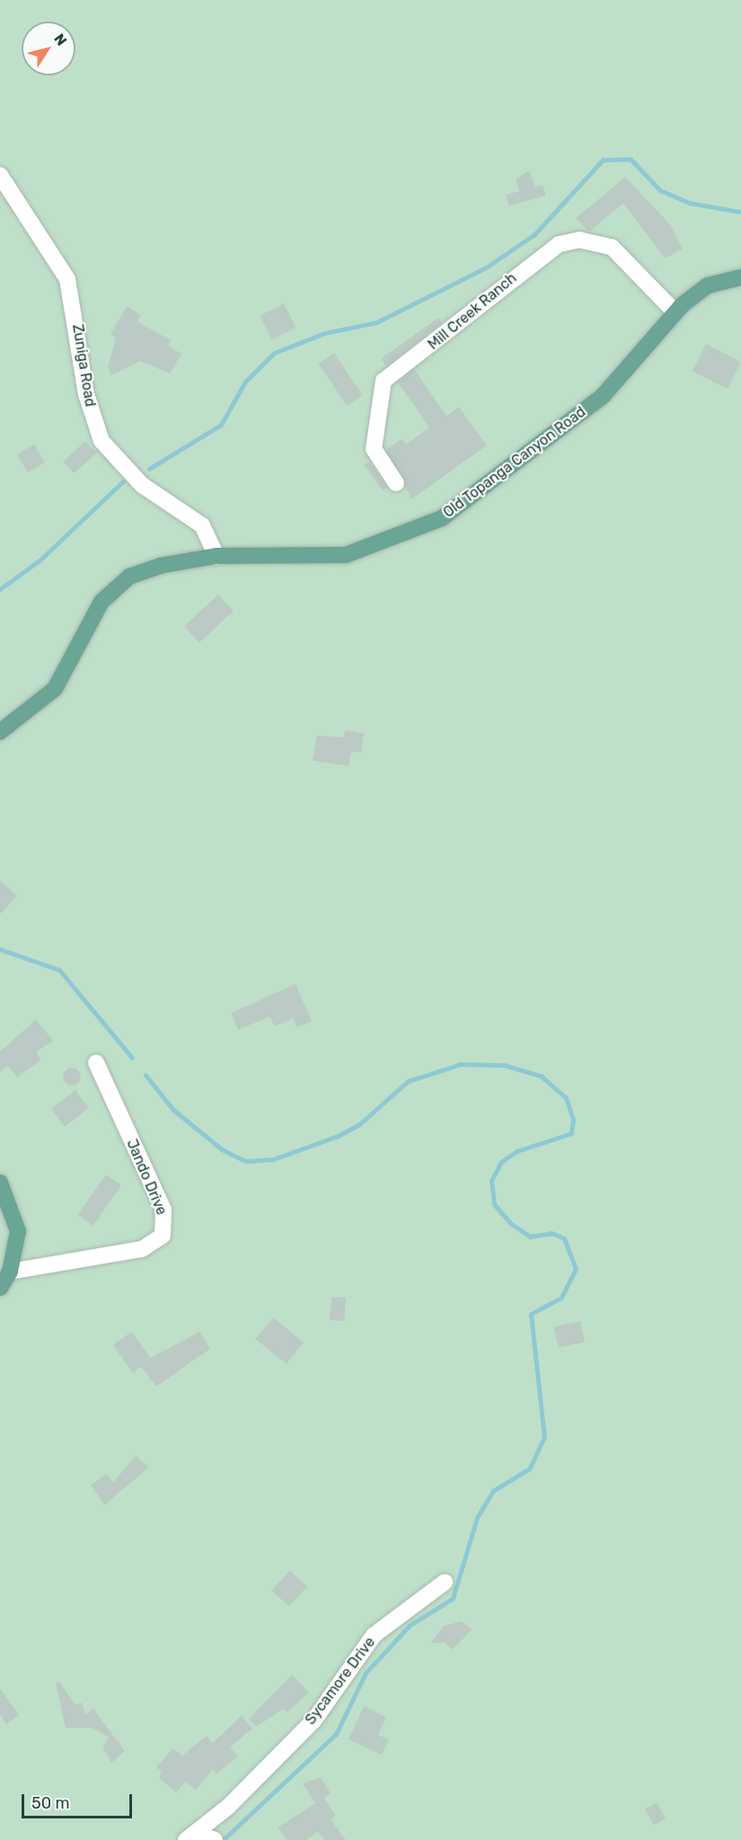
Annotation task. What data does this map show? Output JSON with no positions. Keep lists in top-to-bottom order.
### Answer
{
  "streets": {
    "main road": ["Old Topanga Canyon Road"],
    "street": [
      "Mill Creek Ranch",
      "Zuniga Road",
      "Jando Drive",
      "Sycamore Drive"
    ]
  },
  "crossings": [
    ["Mill Creek Ranch", "Old Topanga Canyon Road"],
    ["Zuniga Road", "Old Topanga Canyon Road"]
  ],
  "scale_bar": "50 m",
  "north": "top right"
}
